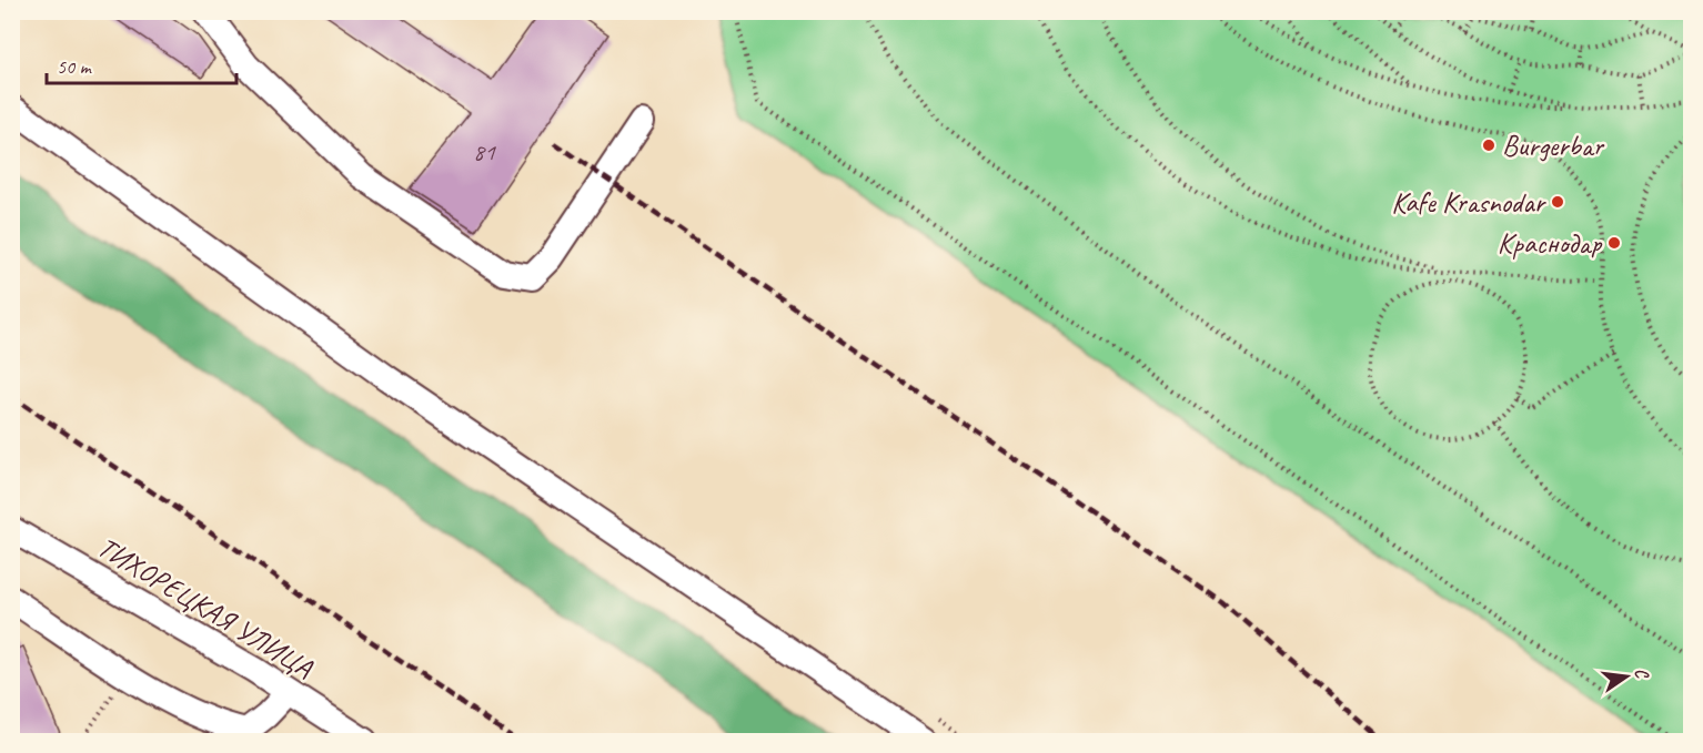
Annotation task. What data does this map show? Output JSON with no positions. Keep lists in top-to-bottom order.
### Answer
{
  "streets": {
    "street": ["ТИХОРЕЦКАЯ УЛИЦА"]
  },
  "places": ["Burgerbar", "Kafe Krasnodar", "Краснодар"],
  "house_numbers": ["81"],
  "scale_bar": "50 m",
  "north": "right"
}
